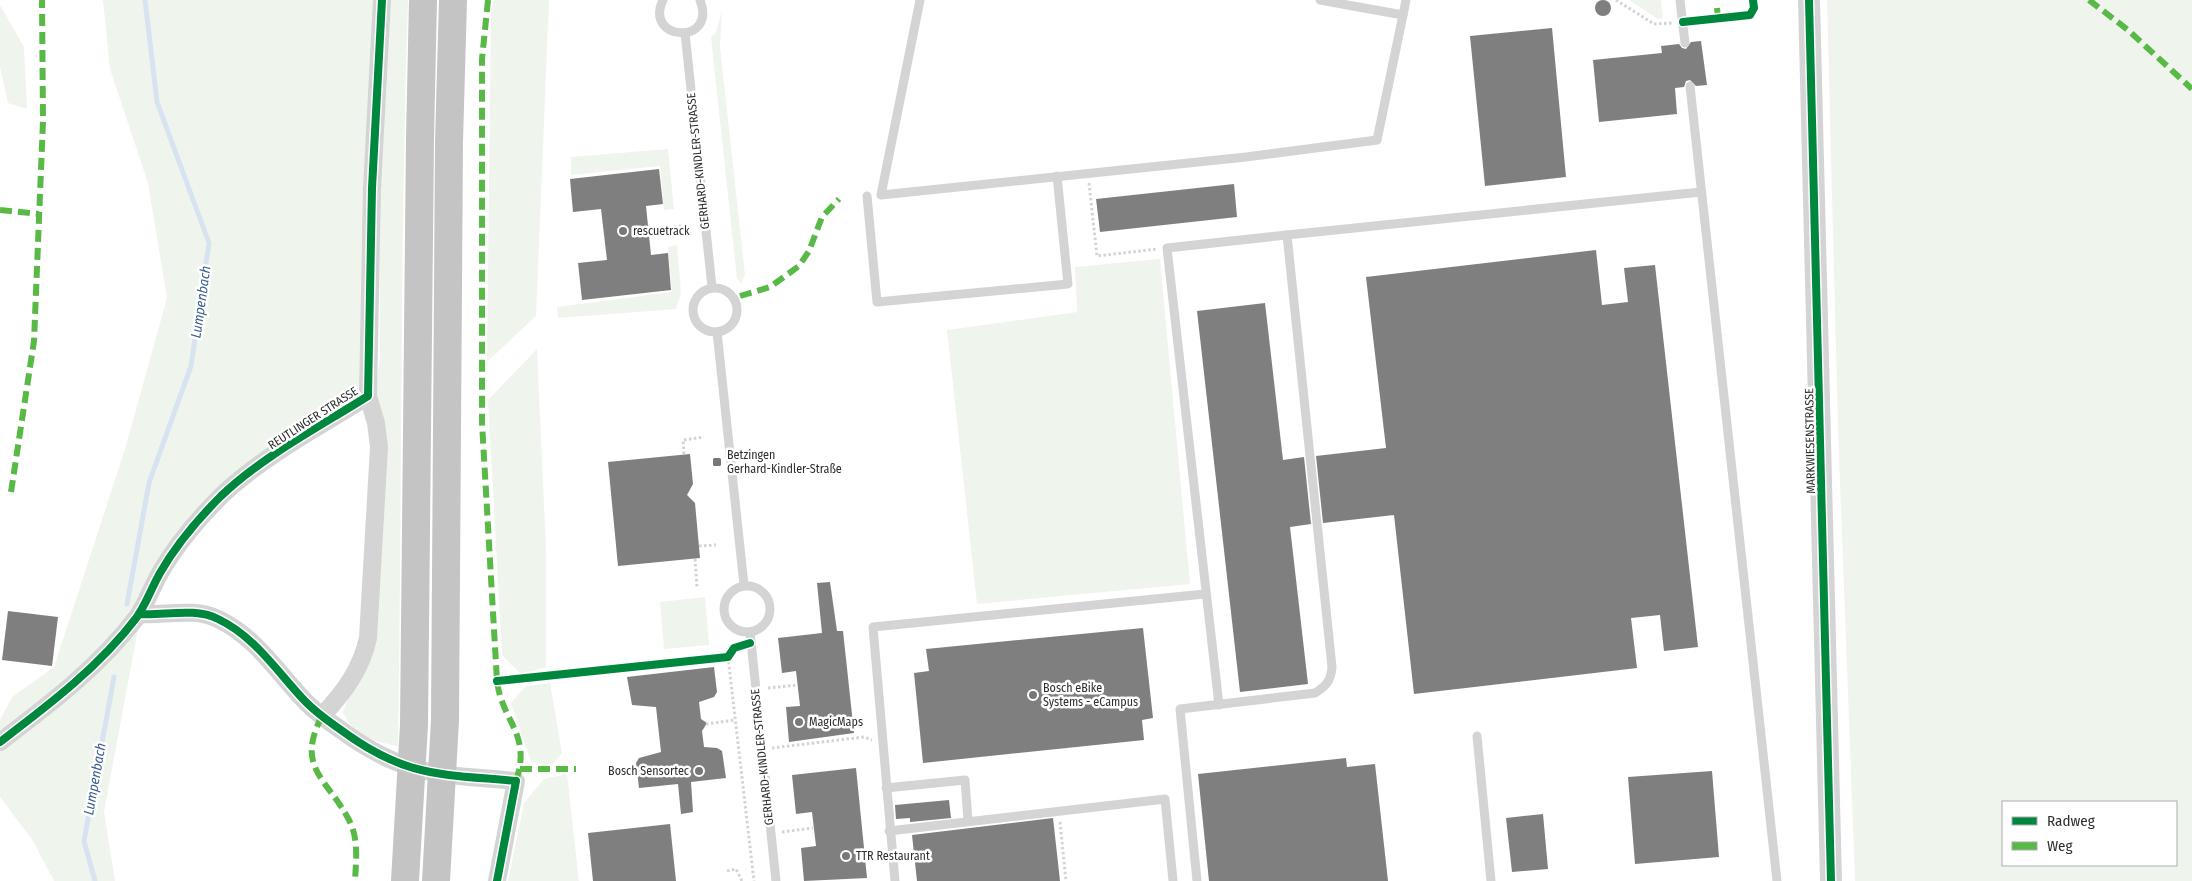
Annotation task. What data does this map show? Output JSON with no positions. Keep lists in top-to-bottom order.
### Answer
{
  "streets": {
    "street": ["REUTLINGER STRASSE", "MARKWIESENSTRASSE"],
    "lane": ["GERHARD-KINDLER-STRASSE"]
  },
  "water": ["Lumpenbach"],
  "places": {
    "other": [
      "rescuetrack",
      "Bosch eBike Systems - eCampus",
      "MagicMaps",
      "Bosch Sensortec",
      "TTR Restaurant"
    ],
    "transit": ["Betzingen Gerhard-Kindler-Straße"]
  },
  "legend": ["Radweg", "Weg"]
}
